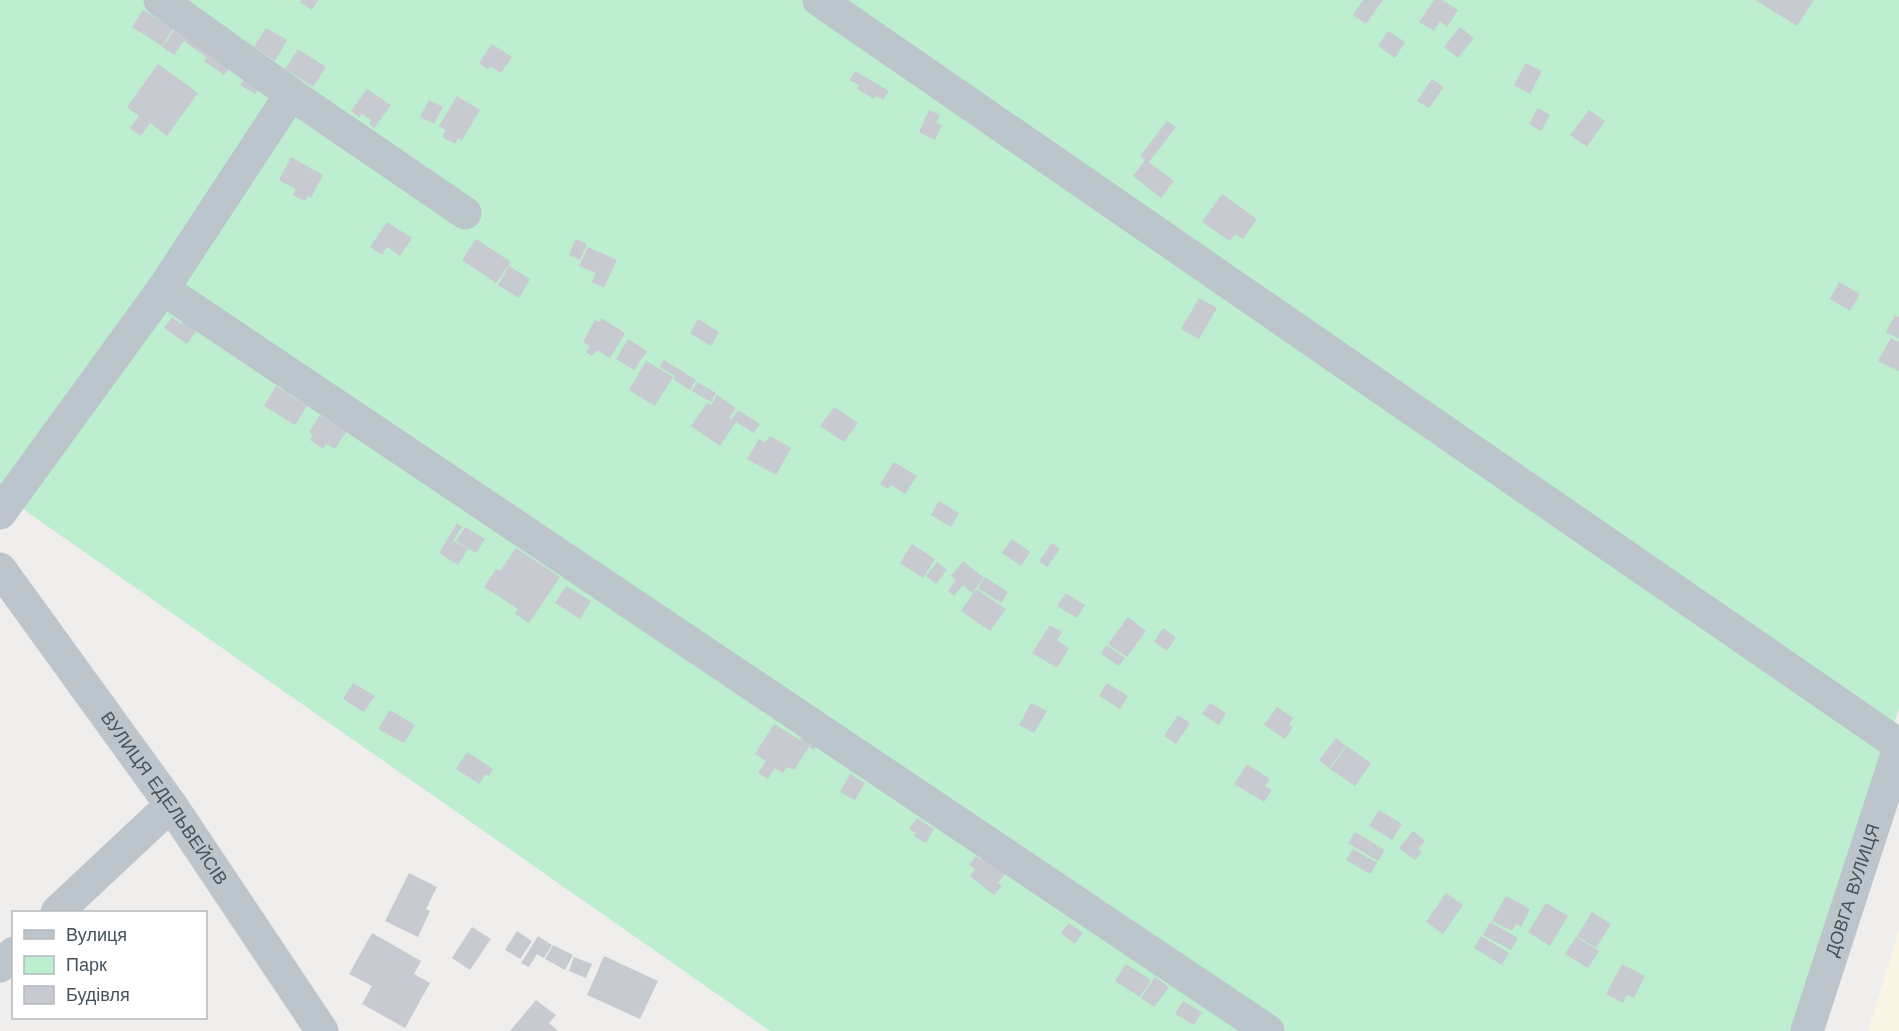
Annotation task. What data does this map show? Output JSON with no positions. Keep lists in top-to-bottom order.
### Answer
{
  "streets": {
    "street": ["ВУЛИЦЯ ЕДЕЛЬВЕЙСІВ", "ДОВГА ВУЛИЦЯ"]
  },
  "legend": ["Вулиця", "Парк", "Будівля"]
}
